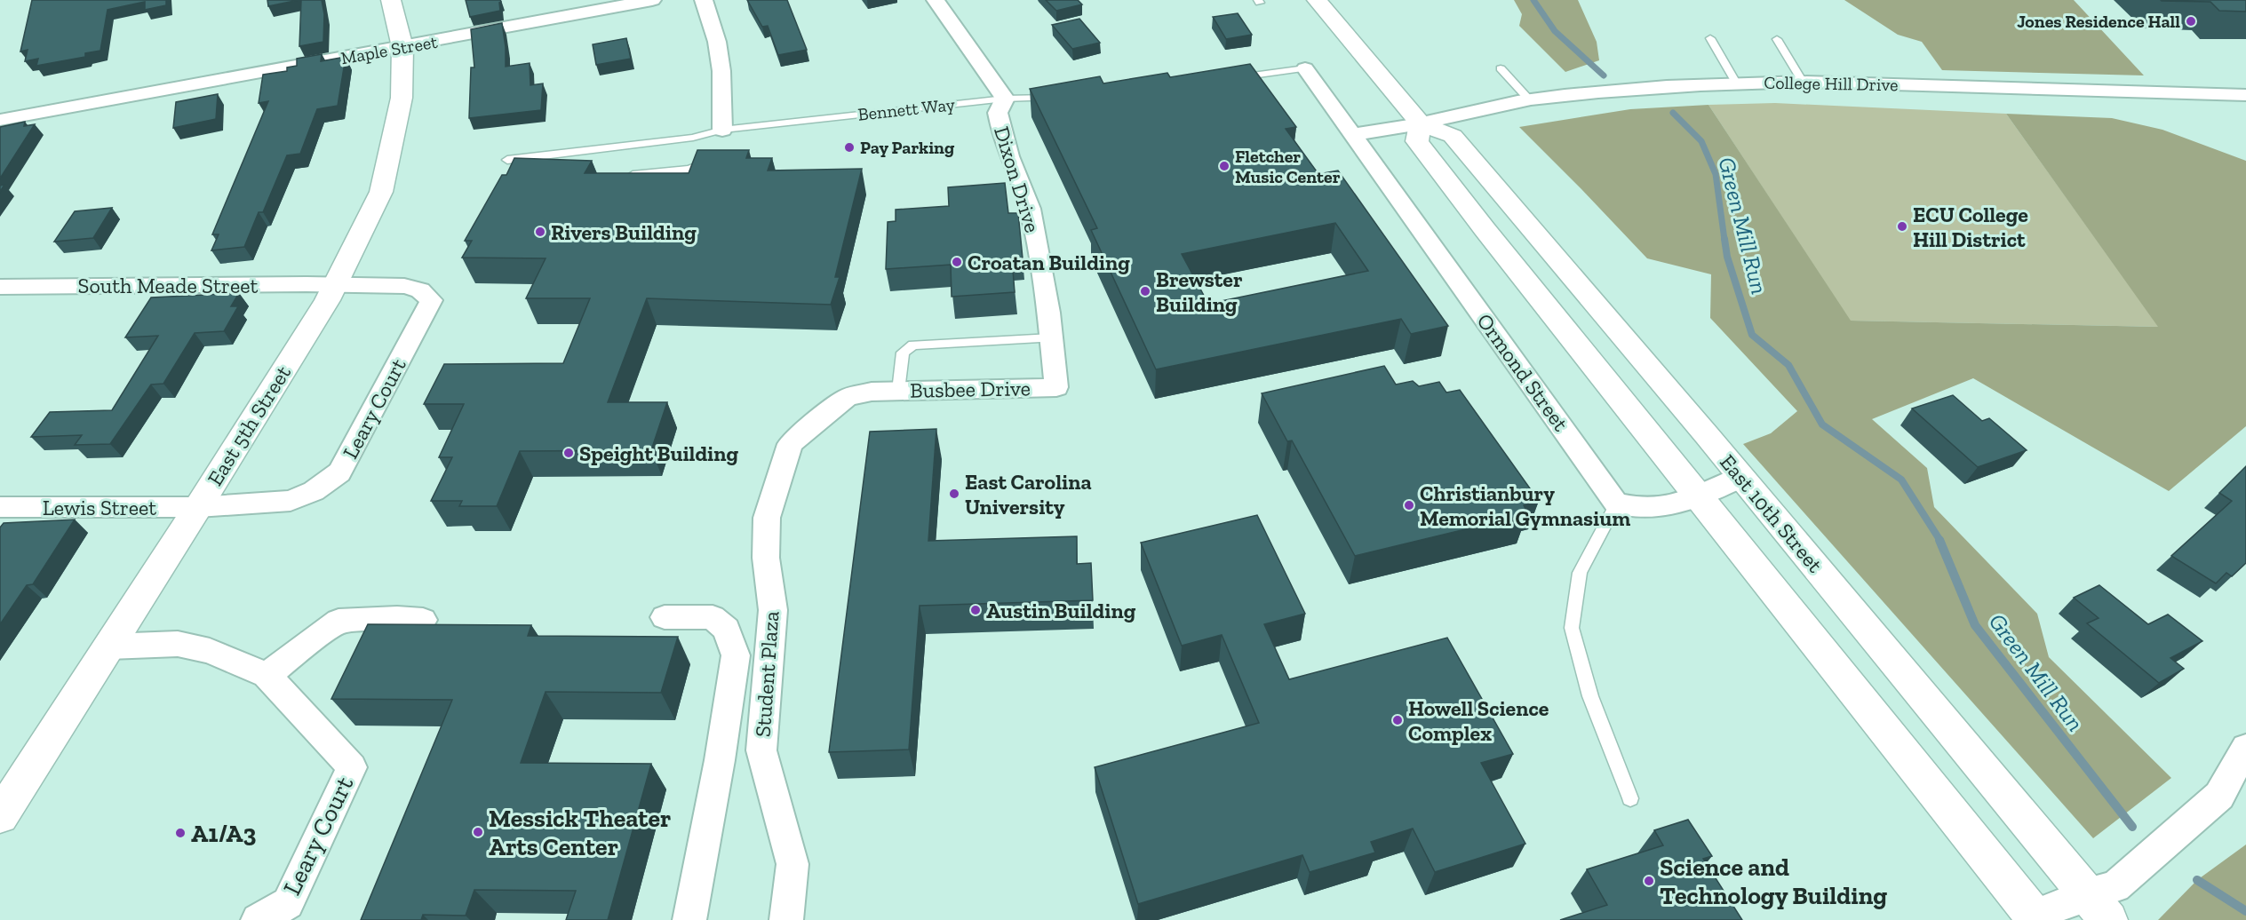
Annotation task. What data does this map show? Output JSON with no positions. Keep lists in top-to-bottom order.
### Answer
{
  "streets": {
    "main road": ["East 5th Street", "East 10th Street"],
    "street": [
      "Maple Street",
      "College Hill Drive",
      "Dixon Drive",
      "South Meade Street",
      "Ormond Street",
      "Busbee Drive",
      "Leary Court",
      "Lewis Street",
      "Student Plaza"
    ],
    "lane": ["Bennett Way"]
  },
  "crossings": [
    ["Maple Street", "East 5th Street"],
    ["College Hill Drive", "East 10th Street"],
    ["Bennett Way", "Dixon Drive"],
    ["Dixon Drive", "Busbee Drive"],
    ["South Meade Street", "Leary Court"],
    ["South Meade Street", "East 5th Street"],
    ["Busbee Drive", "Student Plaza"],
    ["Leary Court", "East 5th Street"],
    ["Leary Court", "Lewis Street"],
    ["East 5th Street", "Lewis Street"]
  ],
  "water": ["Green Mill Run"],
  "places": [
    "Jones Residence Hall",
    "Pay Parking",
    "Fletcher Music Center",
    "ECU College Hill District",
    "Rivers Building",
    "Croatan Building",
    "Brewster Building",
    "Speight Building",
    "East Carolina University",
    "Christianbury Memorial Gymnasium",
    "Austin Building",
    "Howell Science Complex",
    "Messick Theater Arts Center",
    "A1/A3",
    "Science and Technology Building"
  ]
}
